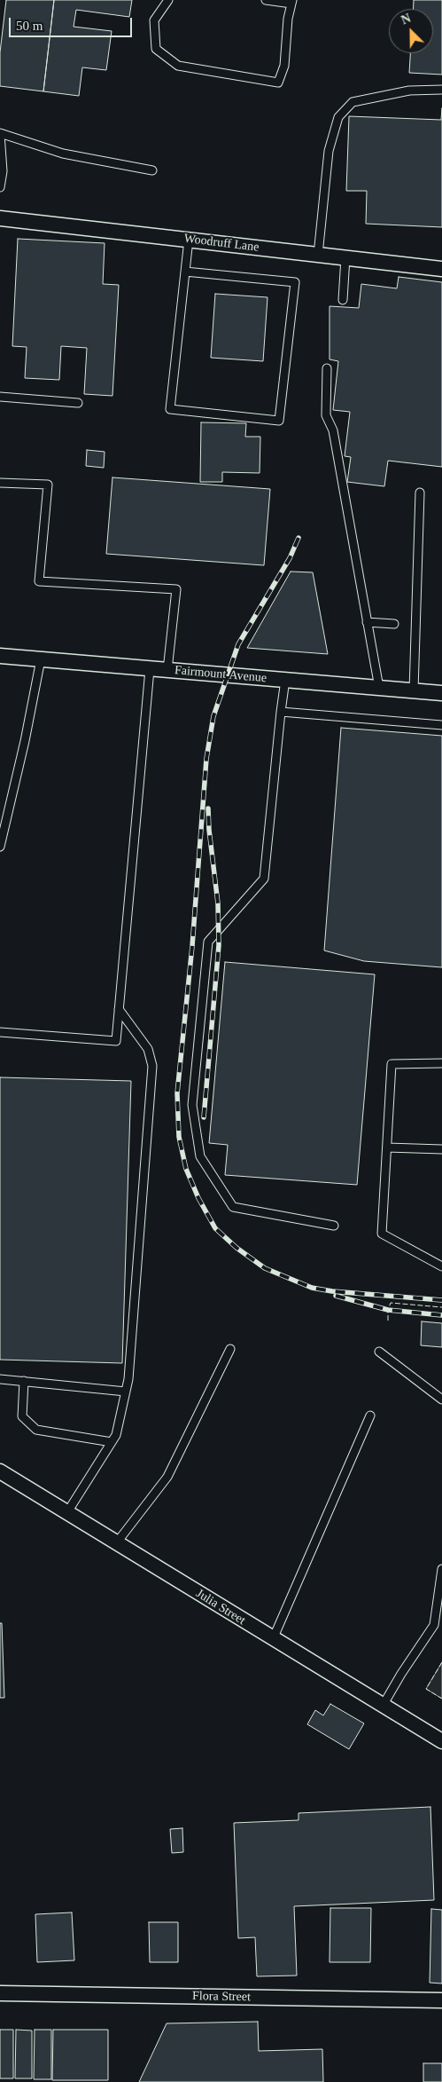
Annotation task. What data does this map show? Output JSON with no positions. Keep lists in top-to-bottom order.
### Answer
{
  "streets": {
    "street": [
      "Woodruff Lane",
      "Fairmount Avenue",
      "Julia Street",
      "Flora Street"
    ]
  },
  "scale_bar": "50 m",
  "north": "top left"
}
